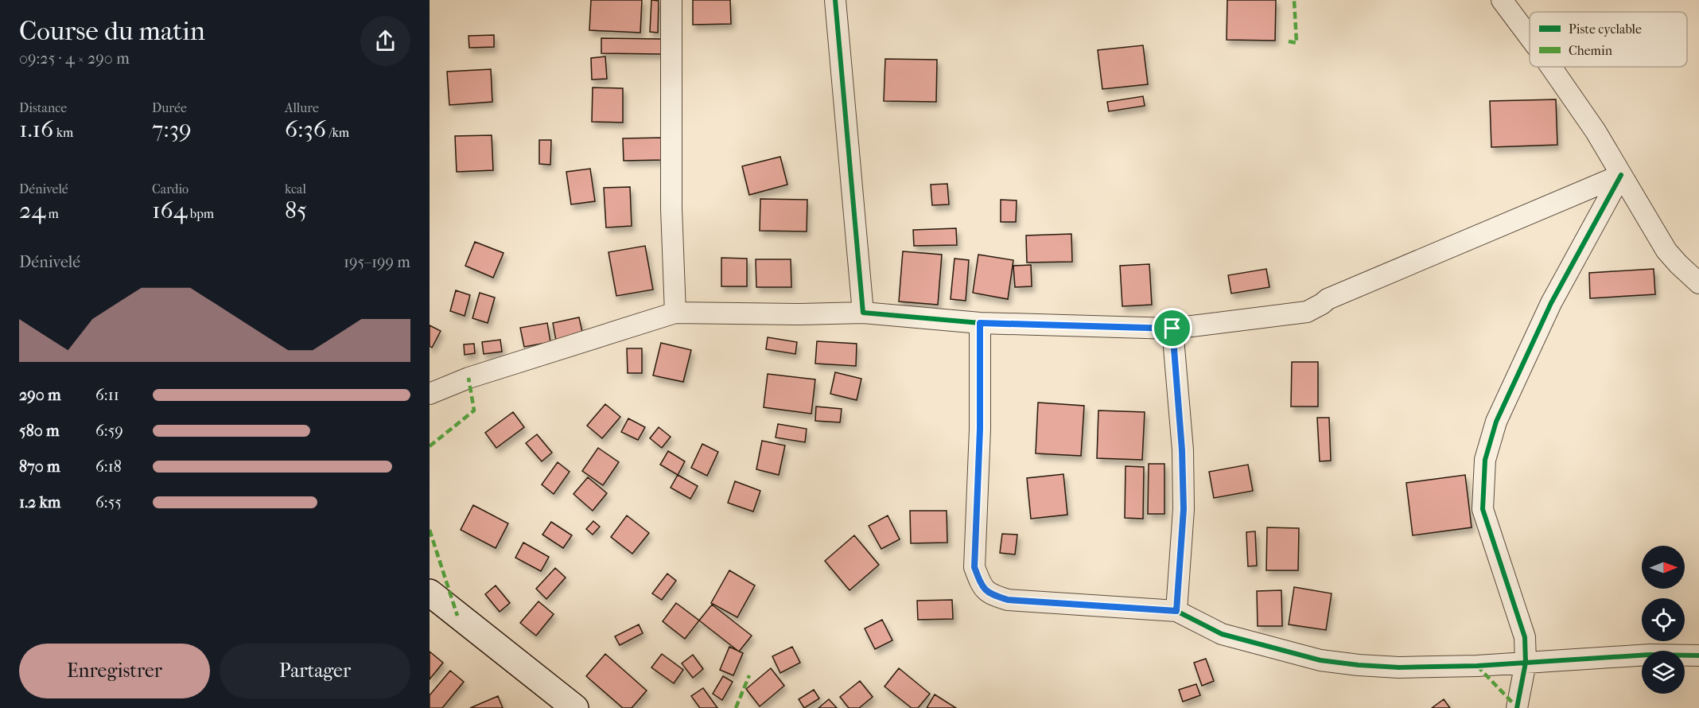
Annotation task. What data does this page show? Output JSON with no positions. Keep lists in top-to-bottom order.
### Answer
{
  "legend": ["Piste cyclable", "Chemin"],
  "north": "right",
  "page": {
    "heading": ["Course du matin", "09:25 · 4 × 290 m"],
    "stats": [
      ["Distance", "1.16 km"],
      ["Durée", "7:39"],
      ["Allure", "6:36 /km"],
      ["Dénivelé", "24 m"],
      ["Cardio", "164 bpm"],
      ["kcal", "85"]
    ],
    "chart": ["Dénivelé", "195–199 m"],
    "list": [
      {
        "name": "290 m",
        "note": "6:11"
      },
      {
        "name": "580 m",
        "note": "6:59"
      },
      {
        "name": "870 m",
        "note": "6:18"
      },
      {
        "name": "1.2 km",
        "note": "6:55"
      }
    ],
    "buttons": ["Enregistrer", "Partager"]
  }
}
